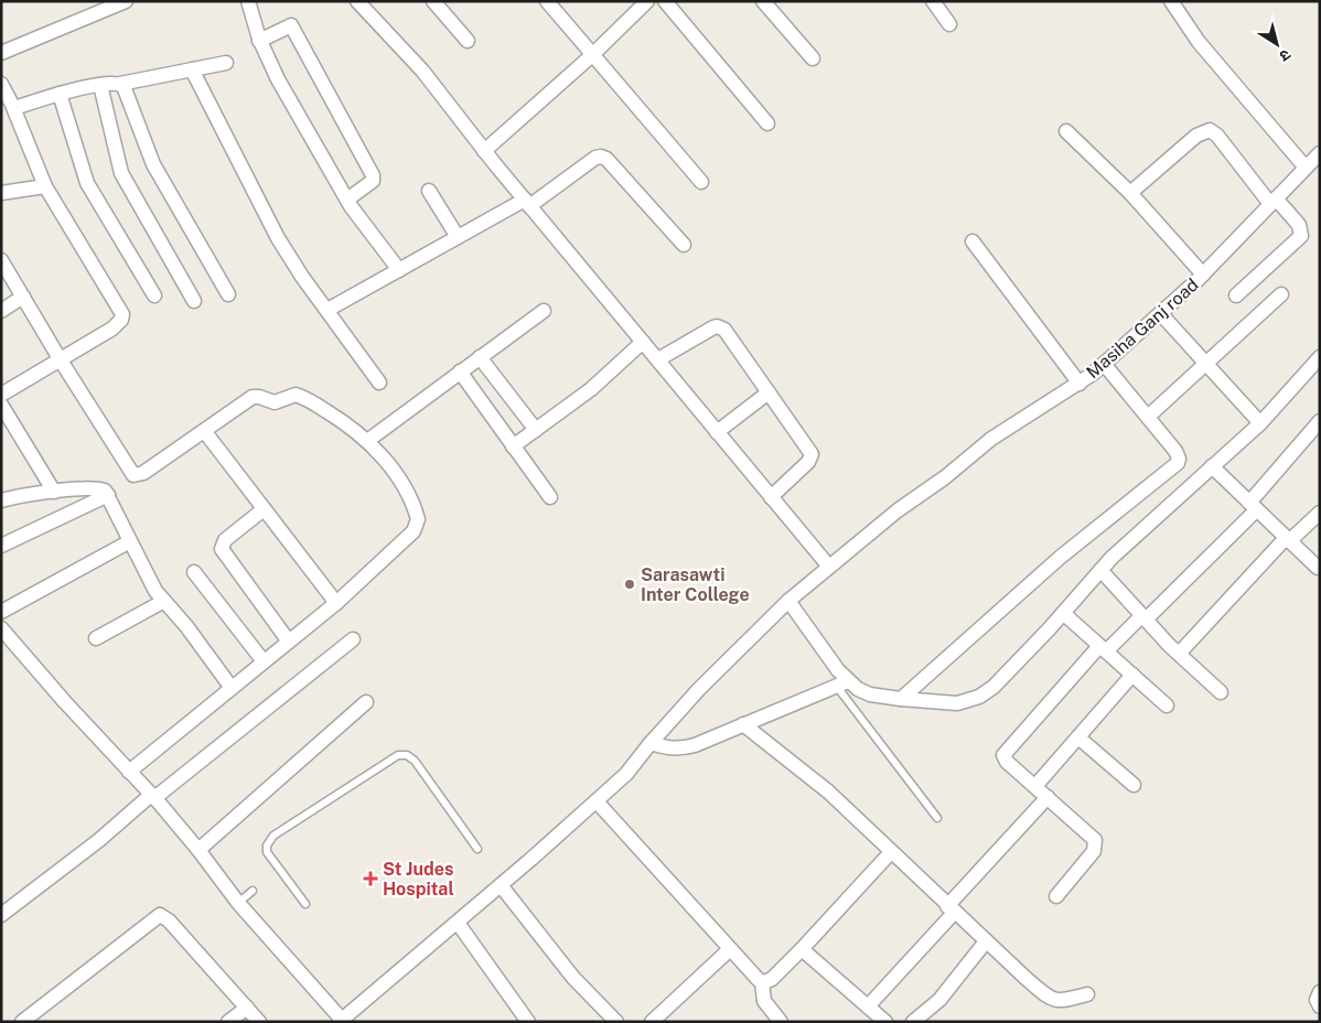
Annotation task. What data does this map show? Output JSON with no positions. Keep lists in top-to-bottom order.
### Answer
{
  "streets": {
    "street": ["Masiha Ganj road"]
  },
  "places": {
    "other": ["Sarasawti Inter College"],
    "health": ["St Judes Hospital"]
  },
  "north": "bottom right"
}
